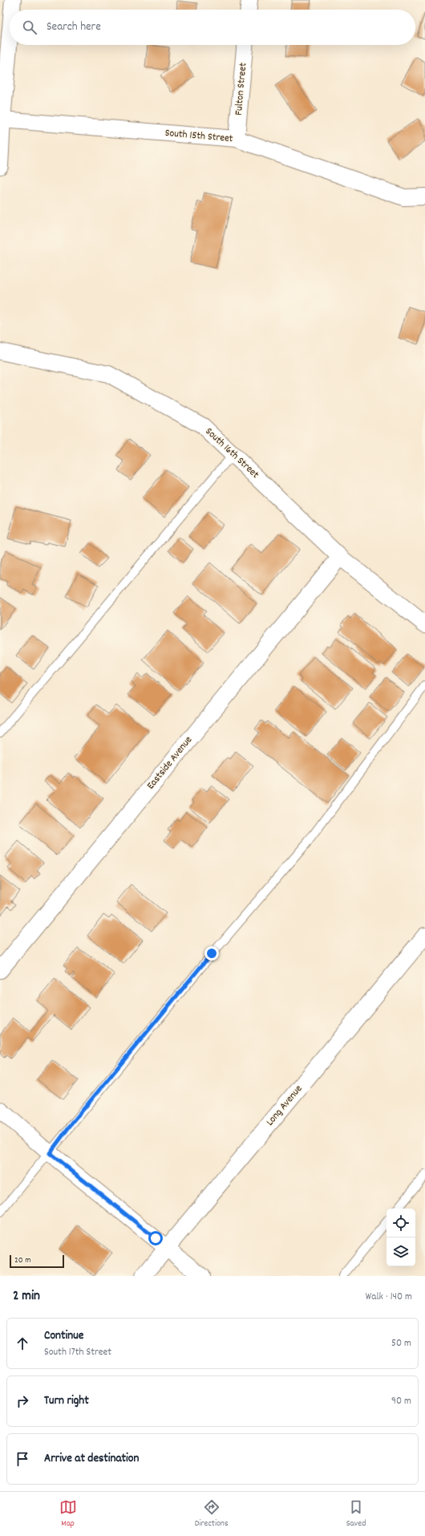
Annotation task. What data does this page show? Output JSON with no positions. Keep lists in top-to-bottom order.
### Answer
{
  "streets": {
    "street": [
      "Fulton Street",
      "South 15th Street",
      "South 16th Street",
      "Eastside Avenue",
      "Long Avenue"
    ]
  },
  "crossings": [
    ["Fulton Street", "South 15th Street"],
    ["South 16th Street", "Eastside Avenue"]
  ],
  "scale_bar": "20 m",
  "page": {
    "search": "Search here",
    "scale": "20 m",
    "heading": ["2 min", "Walk · 140 m"],
    "list": [
      ["Continue", "South 17th Street", "50 m"],
      ["Turn right", "90 m"],
      "Arrive at destination"
    ],
    "nav": ["Map", "Directions", "Saved"]
  }
}
